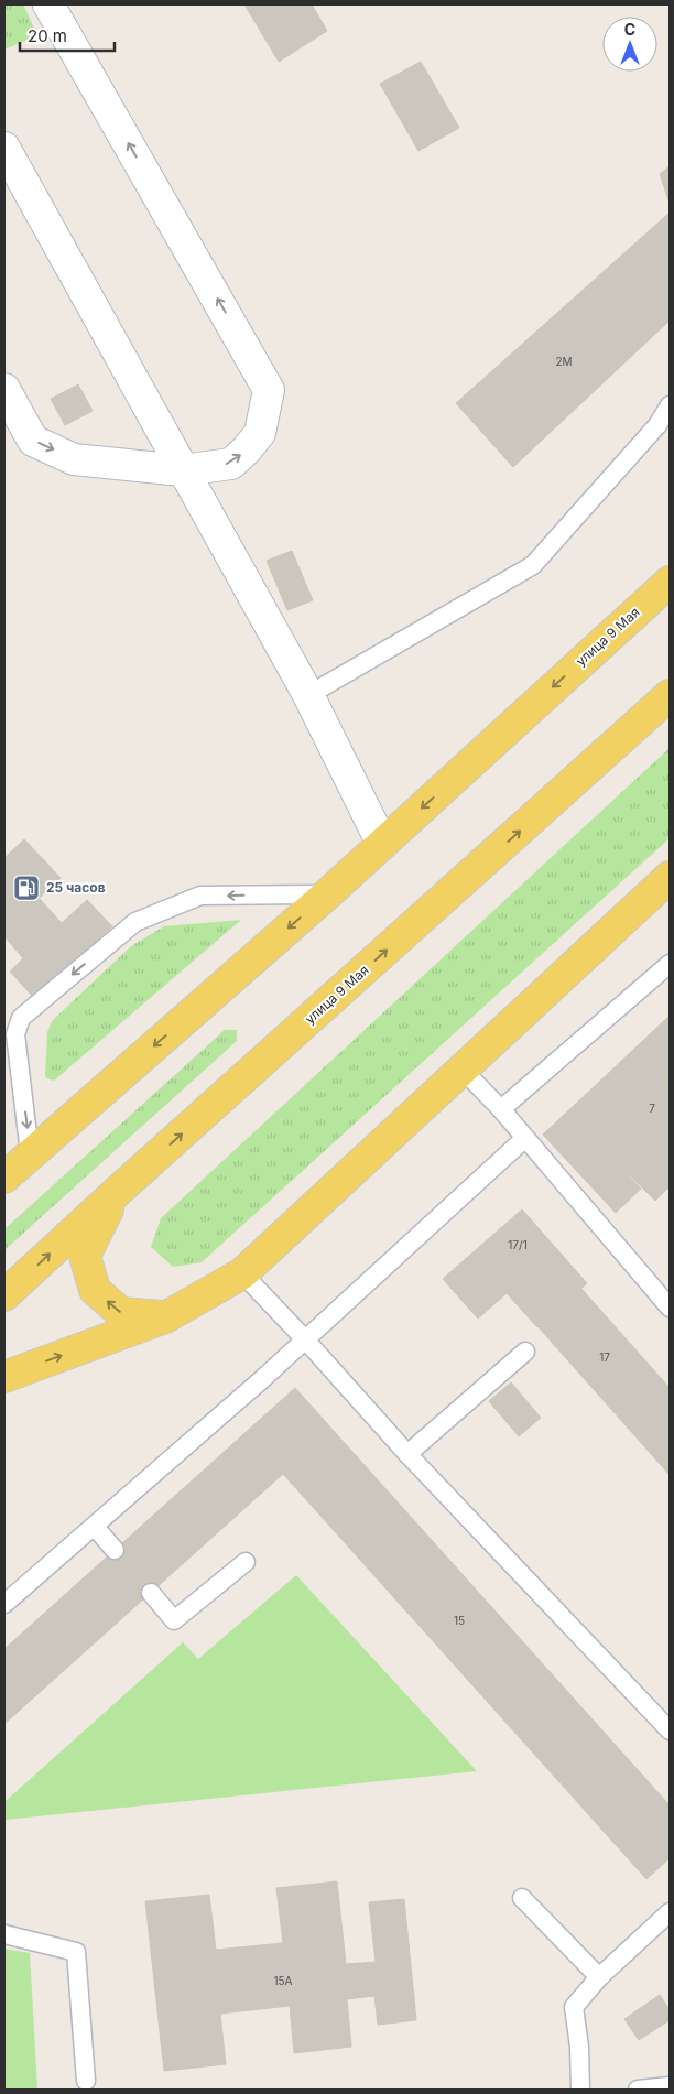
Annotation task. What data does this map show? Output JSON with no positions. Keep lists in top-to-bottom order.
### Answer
{
  "streets": {
    "main road": ["улица 9 Мая"]
  },
  "places": {
    "fuel station": ["25 часов"]
  },
  "house_numbers": [
    "2М",
    "7",
    "17/1",
    "17",
    "15",
    "15А"
  ],
  "scale_bar": "20 m",
  "north": "top"
}
